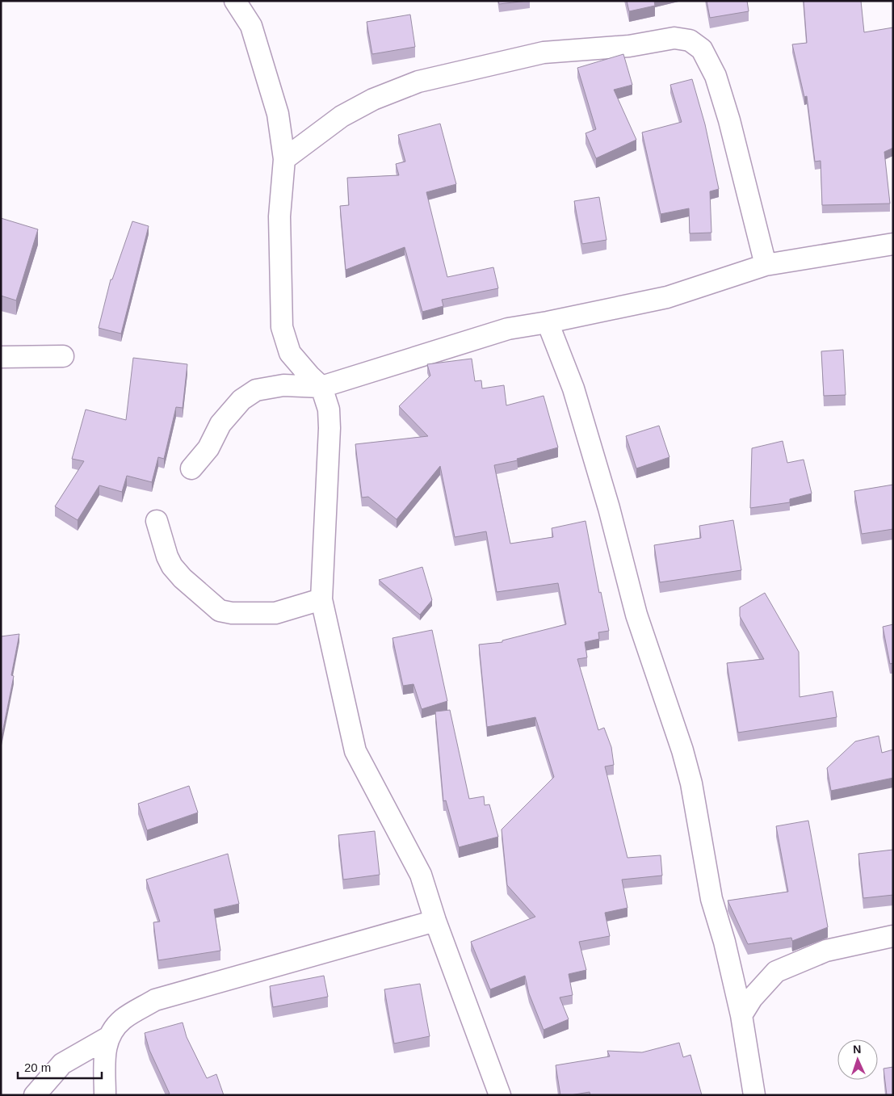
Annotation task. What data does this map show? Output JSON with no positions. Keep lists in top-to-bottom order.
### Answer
{
  "scale_bar": "20 m",
  "north": "top"
}
